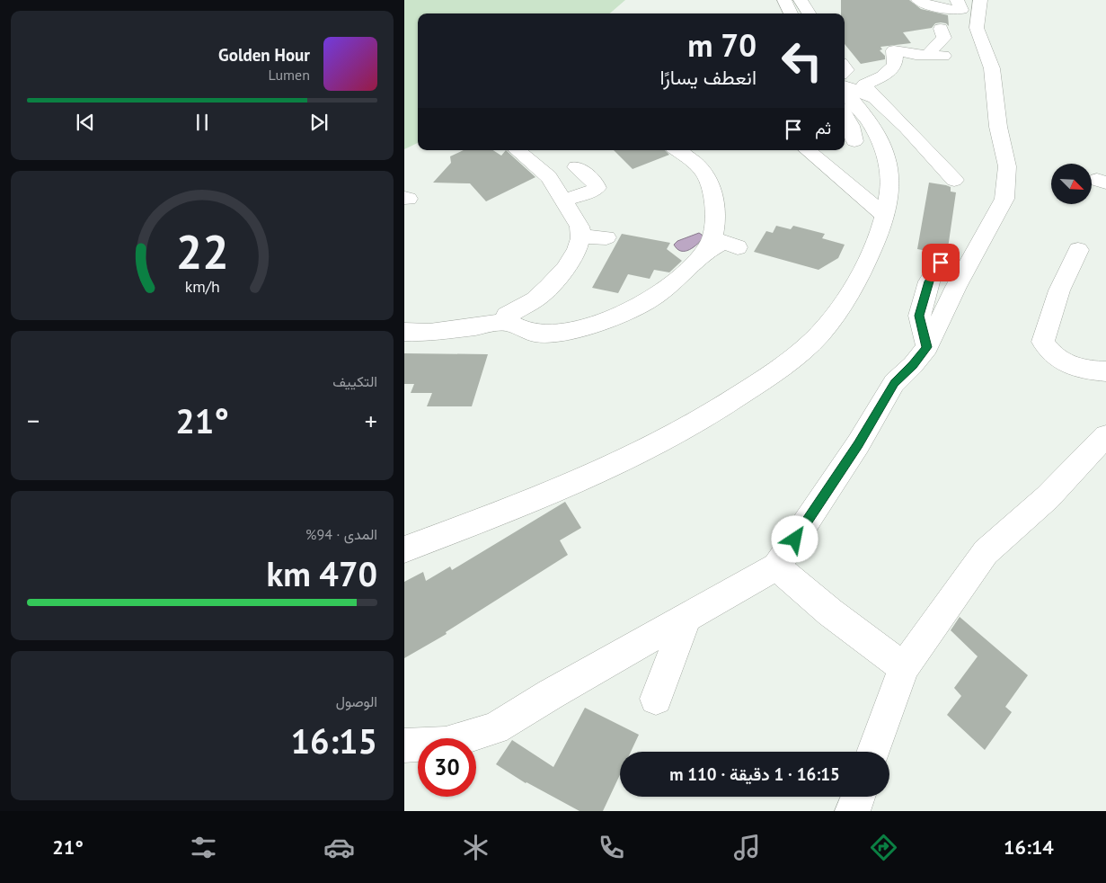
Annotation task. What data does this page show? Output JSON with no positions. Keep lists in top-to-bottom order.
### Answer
{
  "north": "bottom right",
  "page": {
    "turn": ["70 m", "انعطف يسارًا"],
    "song": ["Golden Hour", "Lumen"],
    "then": "ثم",
    "tile": [
      "التكييف",
      ["المدى · 94%", "470 km"],
      ["الوصول", "16:15"]
    ],
    "heat": ["−", "21°", "+"],
    "limit": "30",
    "trip": "16:15 · 1 دقيقة · 110 m",
    "tabs": ["16:14", "21°"],
    "gauge": ["22", "km/h"]
  }
}
